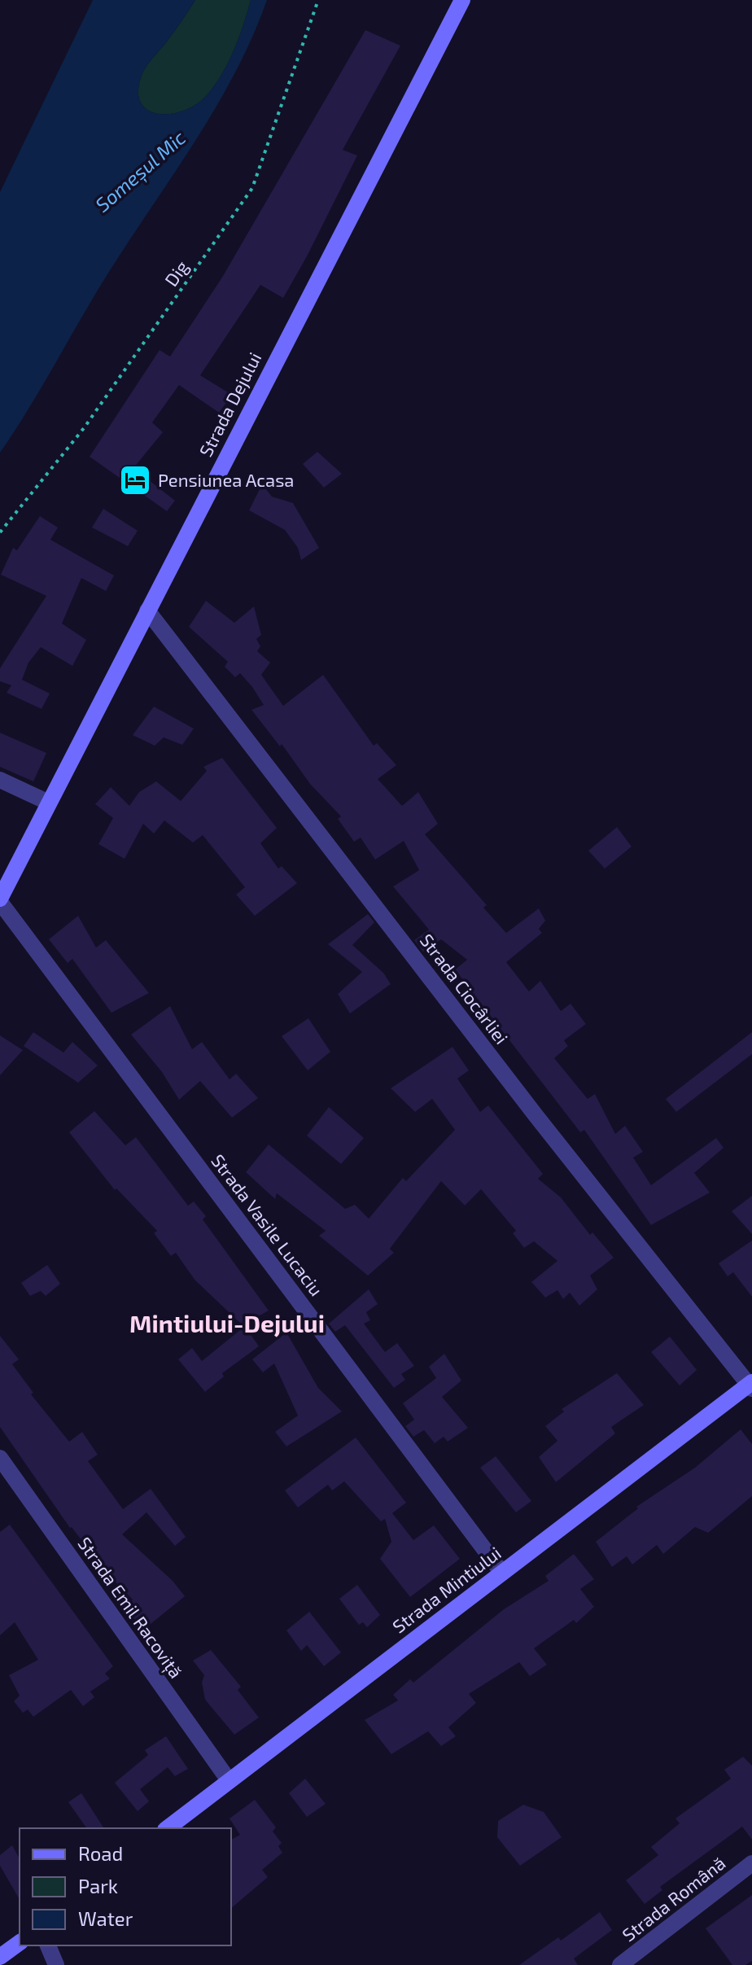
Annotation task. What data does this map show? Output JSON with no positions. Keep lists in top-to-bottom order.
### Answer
{
  "streets": {
    "main road": ["Strada Dejului", "Strada Mintiului"],
    "street": [
      "Strada Ciocârliei",
      "Strada Vasile Lucaciu",
      "Strada Emil Racoviță",
      "Strada Română"
    ],
    "path": ["Dig"]
  },
  "crossings": [
    ["Strada Dejului", "Strada Ciocârliei"],
    ["Strada Dejului", "Strada Vasile Lucaciu"],
    ["Strada Ciocârliei", "Strada Mintiului"],
    ["Strada Vasile Lucaciu", "Strada Mintiului"],
    ["Strada Mintiului", "Strada Emil Racoviță"]
  ],
  "districts": ["Mintiului-Dejului"],
  "water": ["Someșul Mic"],
  "places": {
    "hotel": ["Pensiunea Acasa"]
  },
  "legend": ["Road", "Park", "Water"]
}
